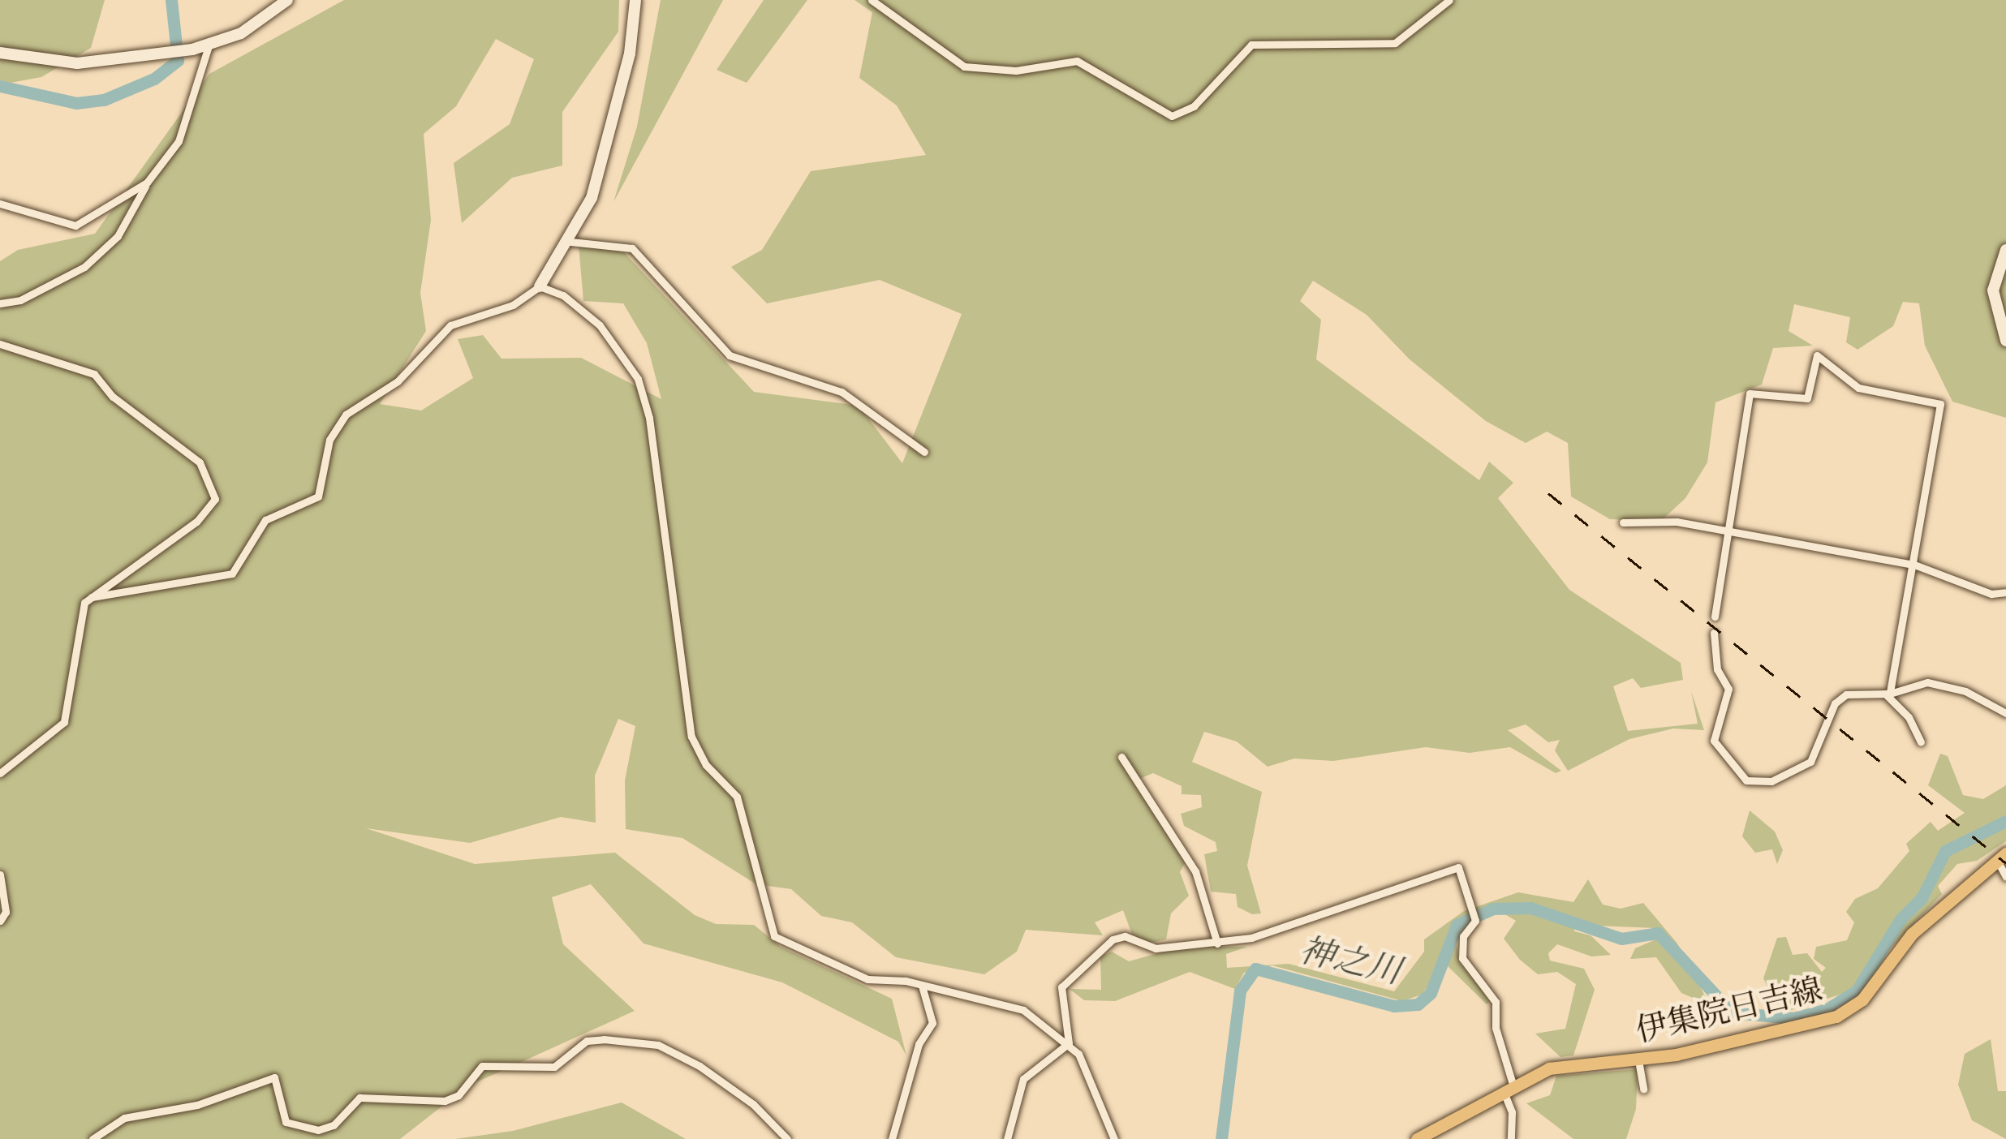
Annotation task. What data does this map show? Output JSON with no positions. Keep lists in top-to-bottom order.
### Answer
{
  "streets": {
    "main road": ["伊集院日吉線"]
  },
  "water": ["神之川"]
}
